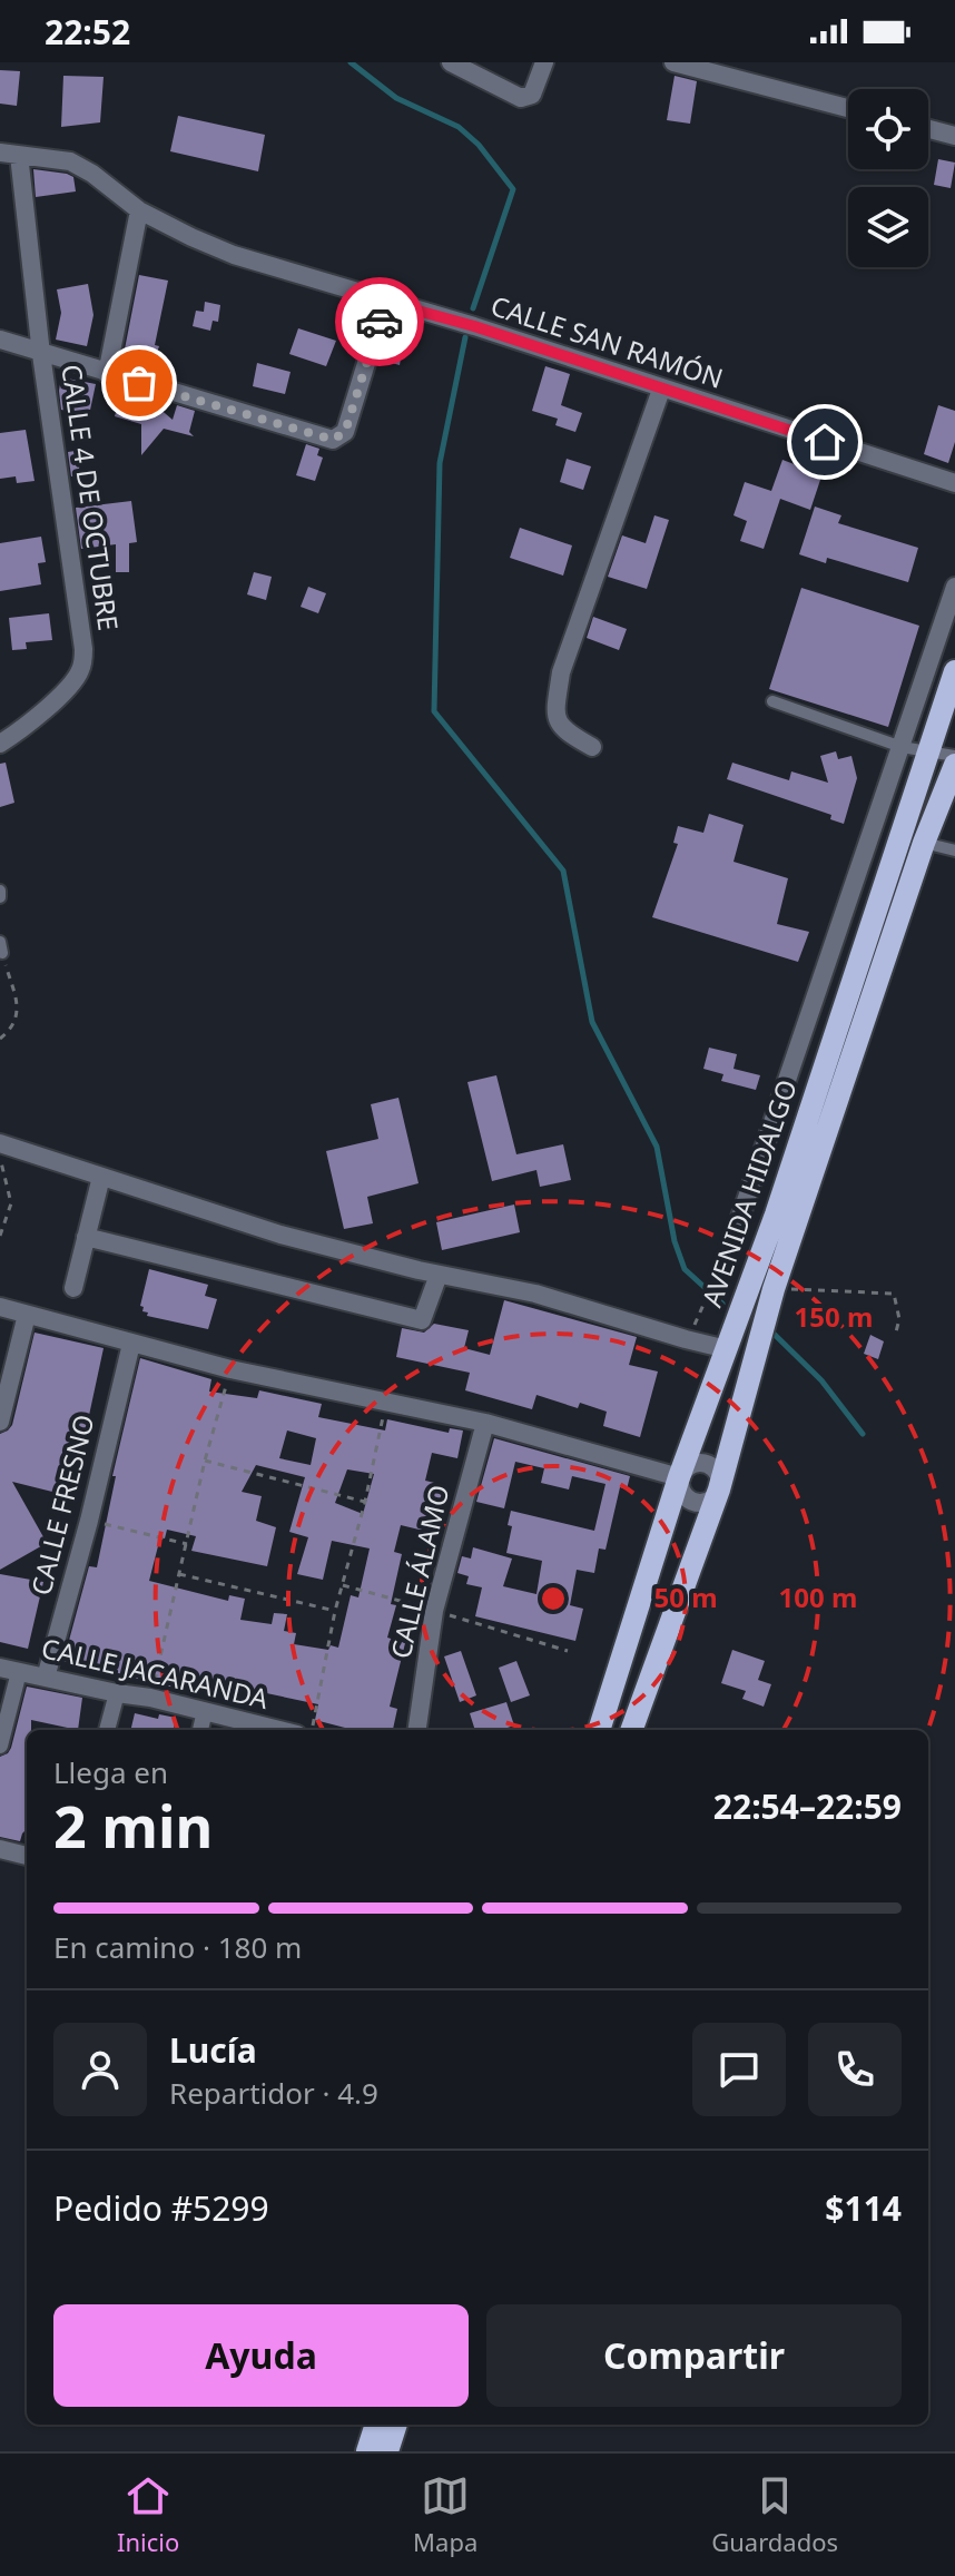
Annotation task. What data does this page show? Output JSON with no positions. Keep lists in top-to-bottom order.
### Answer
{
  "streets": {
    "main road": ["AVENIDA HIDALGO"],
    "street": [
      "CALLE SAN RAMÓN",
      "CALLE 4 DE OCTUBRE",
      "CALLE FRESNO",
      "CALLE ÁLAMO",
      "CALLE JACARANDA"
    ]
  },
  "crossings": [
    ["CALLE SAN RAMÓN", "CALLE 4 DE OCTUBRE"],
    ["CALLE FRESNO", "CALLE JACARANDA"]
  ],
  "page": {
    "status": "22:52",
    "heading": ["2 min", "Llega en", "22:54–22:59"],
    "panel": [
      "Lucía",
      "Repartidor · 4.9",
      "Pedido #5299",
      "$114"
    ],
    "bar": "En camino · 180 m",
    "buttons": ["Ayuda", "Compartir"],
    "tabs": ["Inicio", "Mapa", "Guardados"]
  },
  "rings": ["150 m", "50 m", "100 m"]
}
